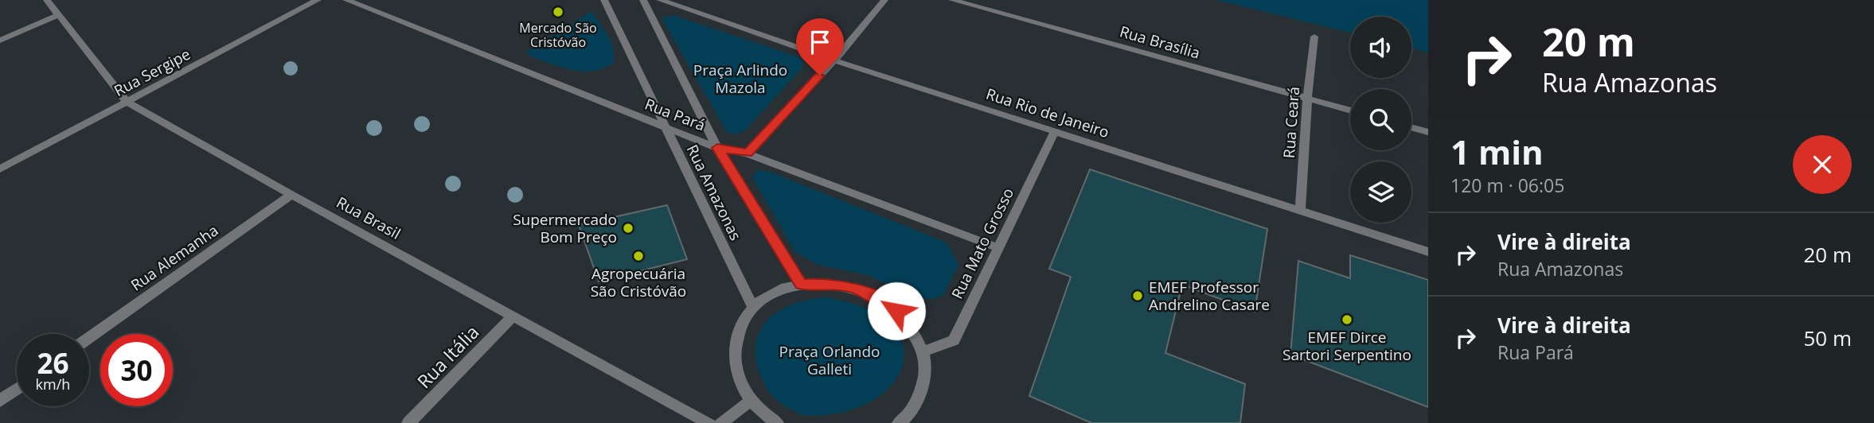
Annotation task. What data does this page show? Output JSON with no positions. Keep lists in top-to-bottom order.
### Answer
{
  "streets": {
    "street": [
      "Rua Brasília",
      "Rua Sergipe",
      "Rua Rio de Janeiro",
      "Rua Pará",
      "Rua Ceará",
      "Rua Amazonas",
      "Rua Brasil",
      "Rua Mato Grosso",
      "Rua Alemanha",
      "Rua Itália"
    ]
  },
  "crossings": [
    ["Rua Brasília", "Rua Ceará"],
    ["Rua Sergipe", "Rua Brasil"],
    ["Rua Rio de Janeiro", "Rua Ceará"],
    ["Rua Rio de Janeiro", "Rua Mato Grosso"],
    ["Rua Pará", "Rua Amazonas"],
    ["Rua Pará", "Rua Mato Grosso"],
    ["Rua Brasil", "Rua Alemanha"],
    ["Rua Brasil", "Rua Itália"]
  ],
  "parks": ["Praça Arlindo Mazola", "Praça Orlando Galleti"],
  "places": [
    "Mercado São Cristóvão",
    "Supermercado Bom Preço",
    "Agropecuária São Cristóvão",
    "EMEF Professor Andrelino Casare",
    "EMEF Dirce Sartori Serpentino"
  ],
  "page": {
    "turn": ["20 m", "Rua Amazonas"],
    "heading": ["1 min", "120 m · 06:05"],
    "list": [
      {
        "name": "Vire à direita",
        "note": "Rua Amazonas",
        "value": "20 m"
      },
      {
        "name": "Vire à direita",
        "note": "Rua Pará",
        "value": "50 m"
      }
    ],
    "speed": "26 km/h",
    "limit": "30"
  }
}
